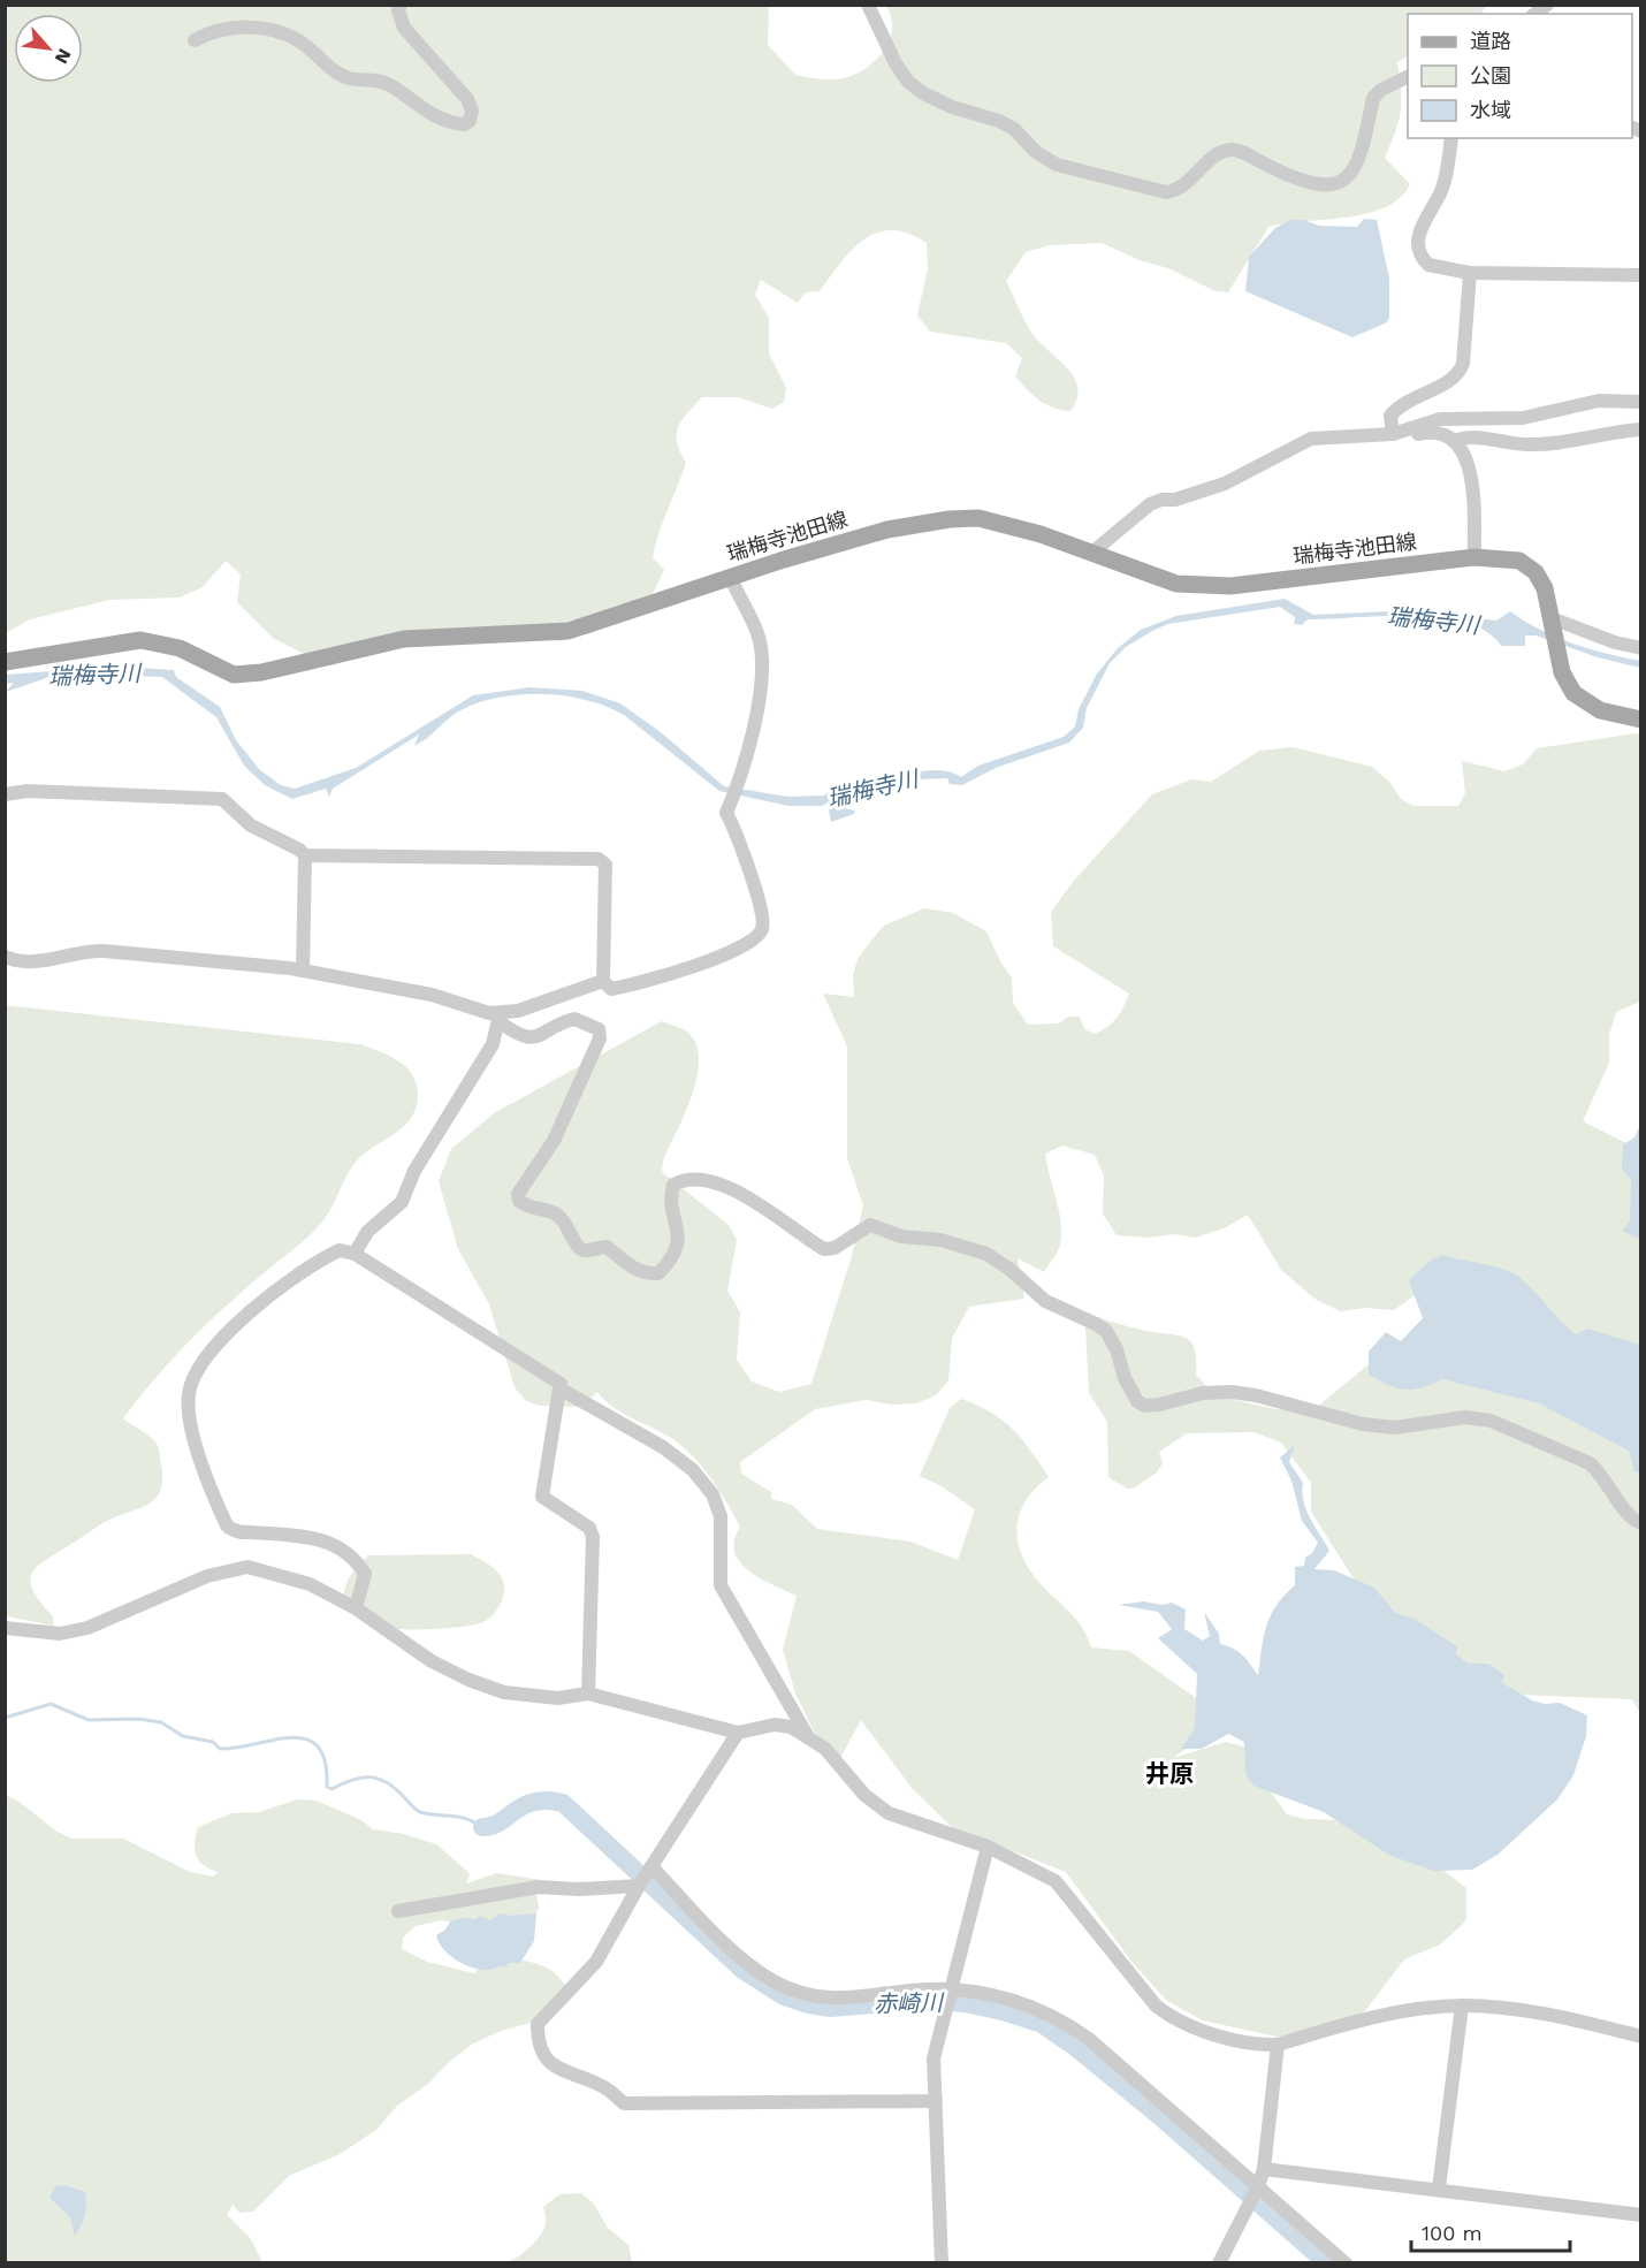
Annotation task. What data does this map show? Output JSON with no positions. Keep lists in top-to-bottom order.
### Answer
{
  "streets": {
    "main road": ["瑞梅寺池田線"]
  },
  "districts": ["井原"],
  "water": ["瑞梅寺川", "赤崎川"],
  "legend": ["道路", "公園", "水域"],
  "scale_bar": "100 m",
  "north": "bottom right"
}
